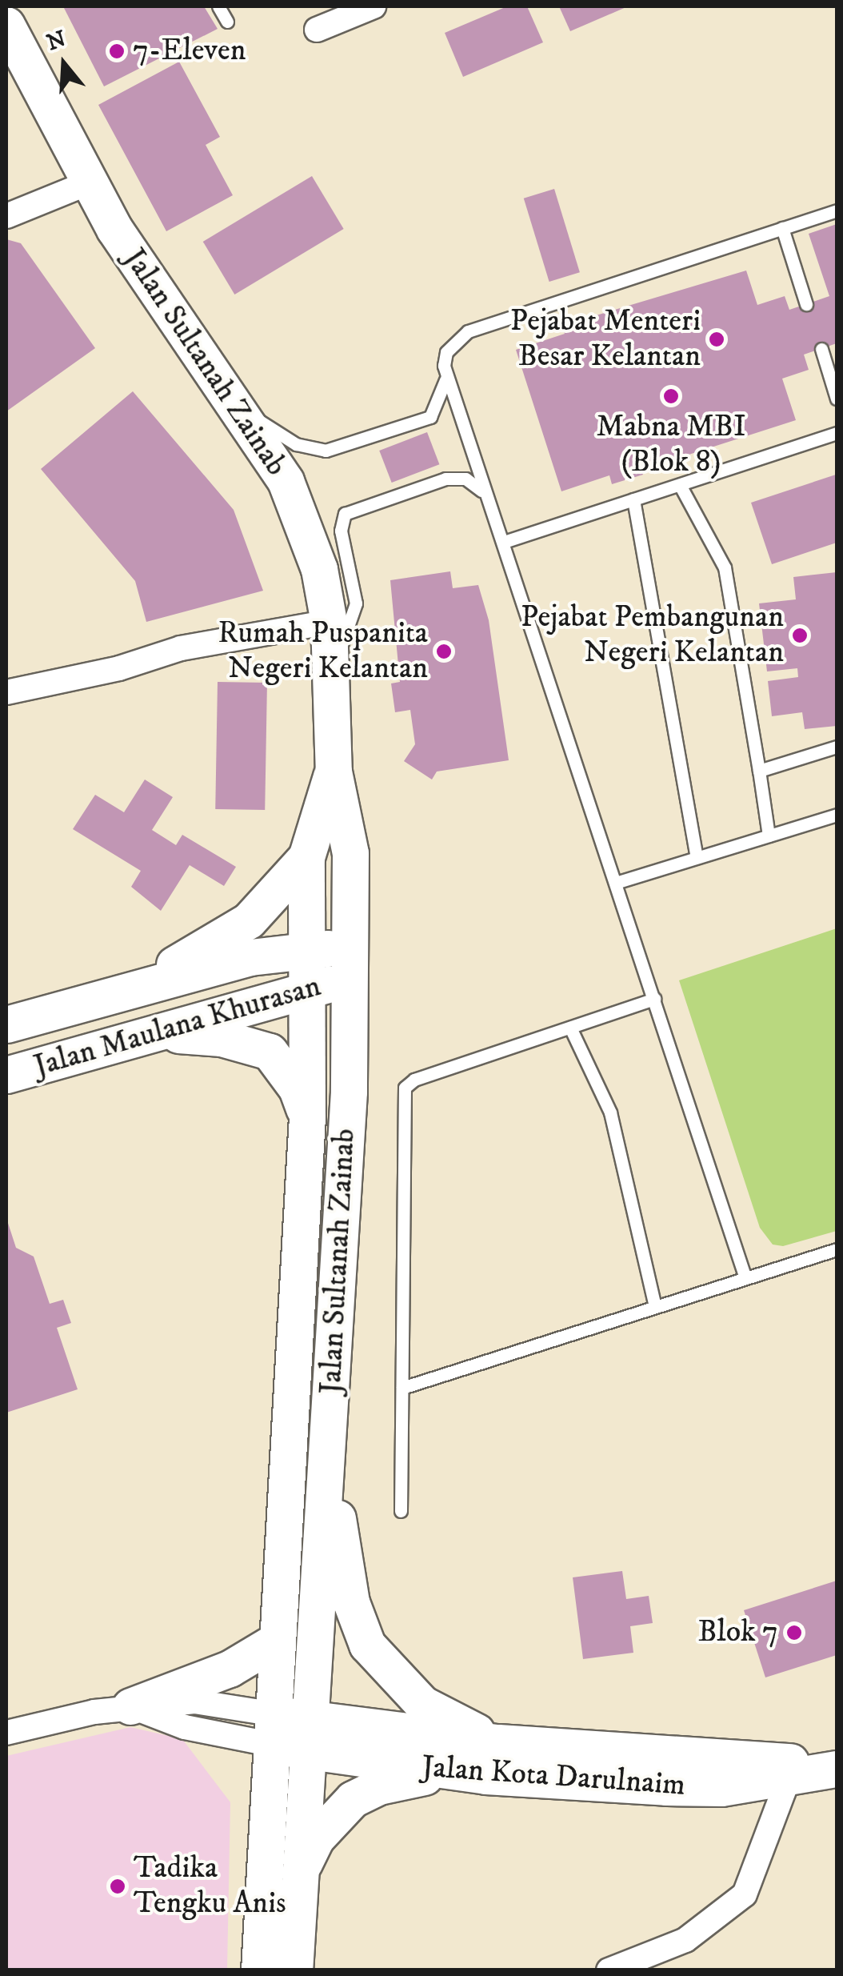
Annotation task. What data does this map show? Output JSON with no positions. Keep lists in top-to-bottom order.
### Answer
{
  "streets": {
    "main road": ["Jalan Sultanah Zainab", "Jalan Maulana Khurasan", "Jalan Kota Darulnaim"]
  },
  "crossings": [
    ["Jalan Sultanah Zainab", "Jalan Maulana Khurasan"],
    ["Jalan Sultanah Zainab", "Jalan Kota Darulnaim"]
  ],
  "places": [
    "7-Eleven",
    "Pejabat Menteri Besar Kelantan",
    "Mabna MBI (Blok 8)",
    "Pejabat Pembangunan Negeri Kelantan",
    "Rumah Puspanita Negeri Kelantan",
    "Blok 7",
    "Tadika Tengku Anis"
  ],
  "north": "top"
}
